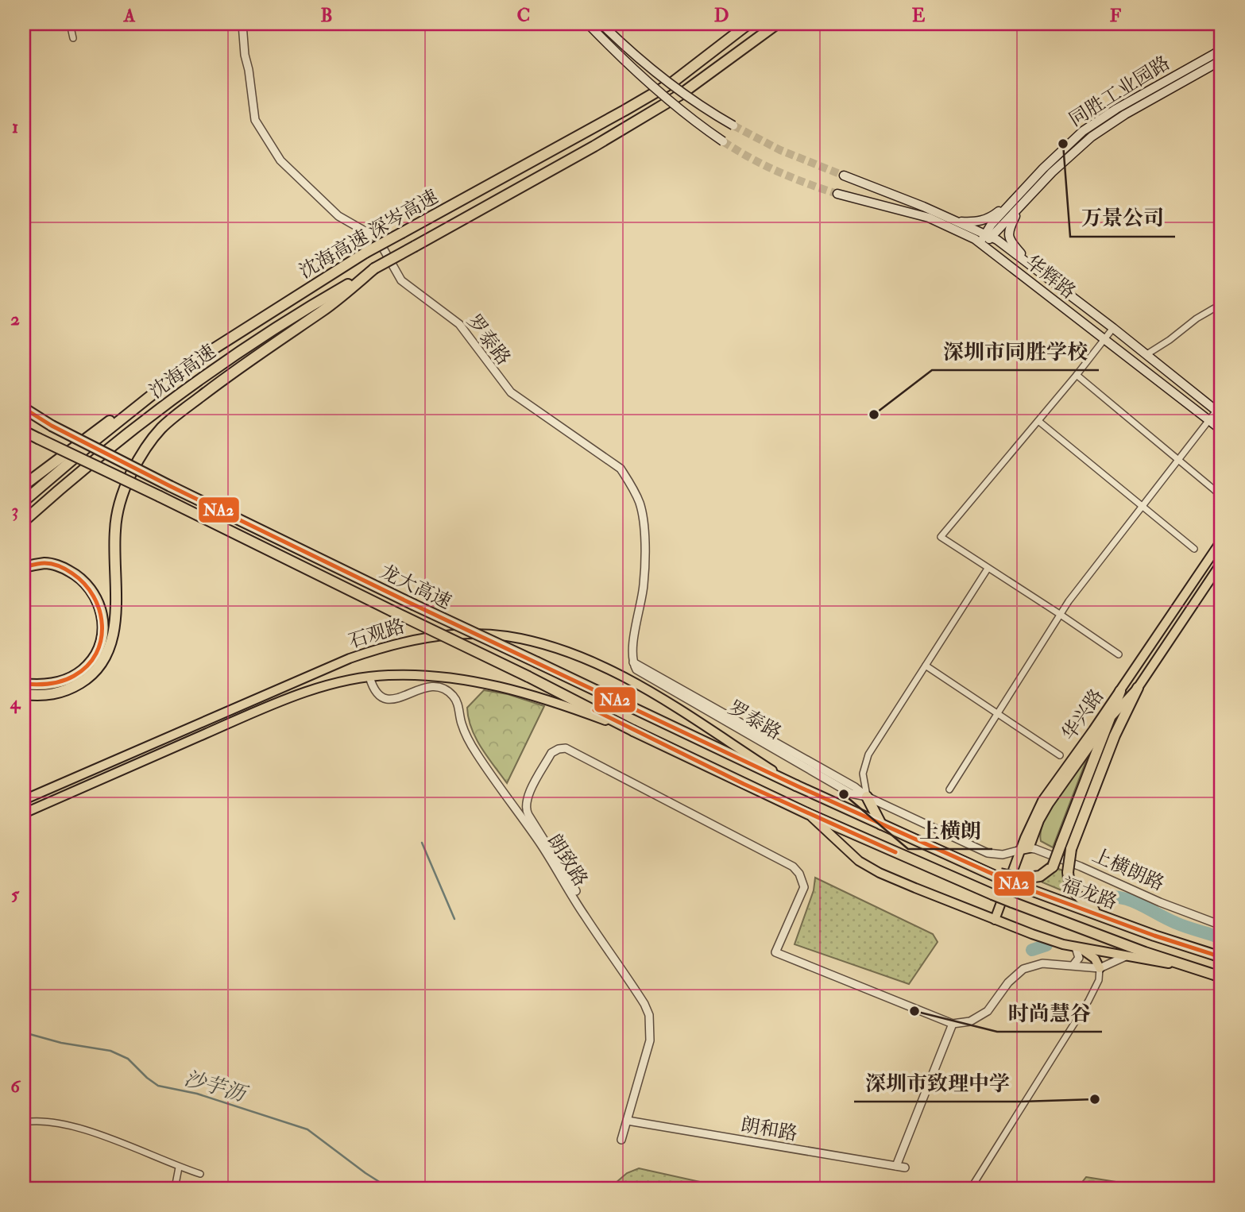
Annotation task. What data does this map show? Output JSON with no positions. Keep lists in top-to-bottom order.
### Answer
{
  "streets": {
    "highway": [
      "沈海高速 深岑高速",
      "沈海高速",
      "龙大高速",
      "福龙路"
    ],
    "main road": [
      "同胜工业园路",
      "华辉路",
      "石观路",
      "华兴路"
    ],
    "street": [
      "罗泰路",
      "朗致路",
      "上横朗路",
      "朗和路"
    ]
  },
  "crossings": [
    ["同胜工业园路", "华辉路"],
    ["沈海高速 深岑高速", "沈海高速"],
    ["罗泰路", "华兴路"],
    ["罗泰路", "上横朗路"],
    ["龙大高速", "石观路"],
    ["龙大高速", "福龙路"],
    ["石观路", "朗致路"],
    ["石观路", "福龙路"],
    ["华兴路", "上横朗路"],
    ["朗致路", "朗和路"]
  ],
  "water": ["沙芋沥"],
  "places": [
    "万景公司",
    "深圳市同胜学校",
    "上横朗",
    "时尚慧谷",
    "深圳市致理中学"
  ],
  "lines": ["transit line NA2"],
  "grid": {
    "columns": [
      "A",
      "B",
      "C",
      "D",
      "E",
      "F"
    ],
    "rows": [
      "1",
      "2",
      "3",
      "4",
      "5",
      "6"
    ]
  }
}
